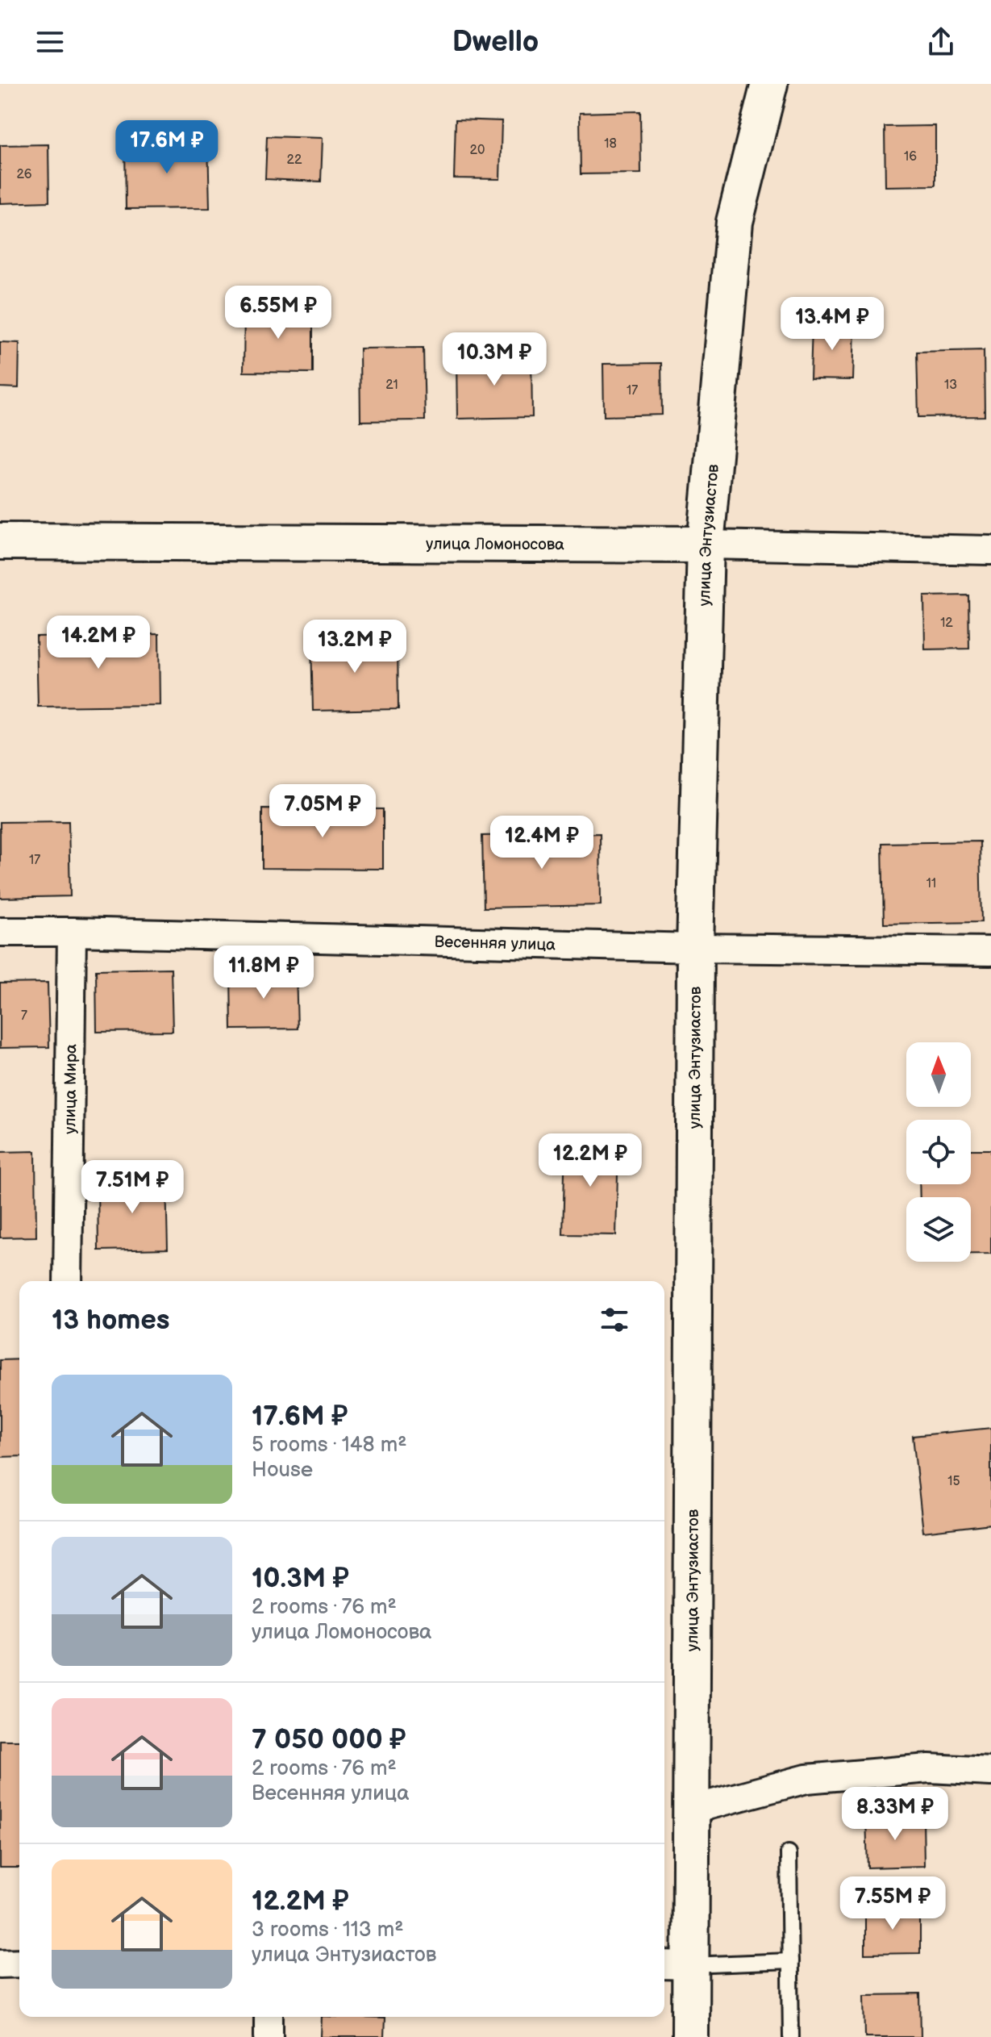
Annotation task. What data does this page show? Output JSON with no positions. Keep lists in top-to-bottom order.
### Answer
{
  "streets": {
    "street": [
      "улица Энтузиастов",
      "улица Ломоносова",
      "Весенняя улица",
      "улица Мира"
    ]
  },
  "crossings": [
    ["улица Энтузиастов", "улица Ломоносова"],
    ["улица Энтузиастов", "Весенняя улица"],
    ["Весенняя улица", "улица Мира"]
  ],
  "house_numbers": [
    "18",
    "20",
    "16",
    "22",
    "26",
    "21",
    "13",
    "17",
    "12",
    "17",
    "11",
    "7",
    "15"
  ],
  "north": "top",
  "page": {
    "header": "Dwello",
    "price": [
      "17.6M ₽",
      "6.55M ₽",
      "13.4M ₽",
      "10.3M ₽",
      "14.2M ₽",
      "13.2M ₽",
      "7.05M ₽",
      "12.4M ₽",
      "11.8M ₽",
      "12.2M ₽",
      "7.51M ₽",
      "8.33M ₽",
      "7.55M ₽"
    ],
    "heading": "13 homes",
    "list": [
      {
        "name": "17.6M ₽",
        "note": "5 rooms · 148 m² · House"
      },
      {
        "name": "10.3M ₽",
        "note": "2 rooms · 76 m² · улица Ломоносова"
      },
      {
        "name": "7 050 000 ₽",
        "note": "2 rooms · 76 m² · Весенняя улица"
      },
      {
        "name": "12.2M ₽",
        "note": "3 rooms · 113 m² · улица Энтузиастов"
      }
    ]
  }
}
